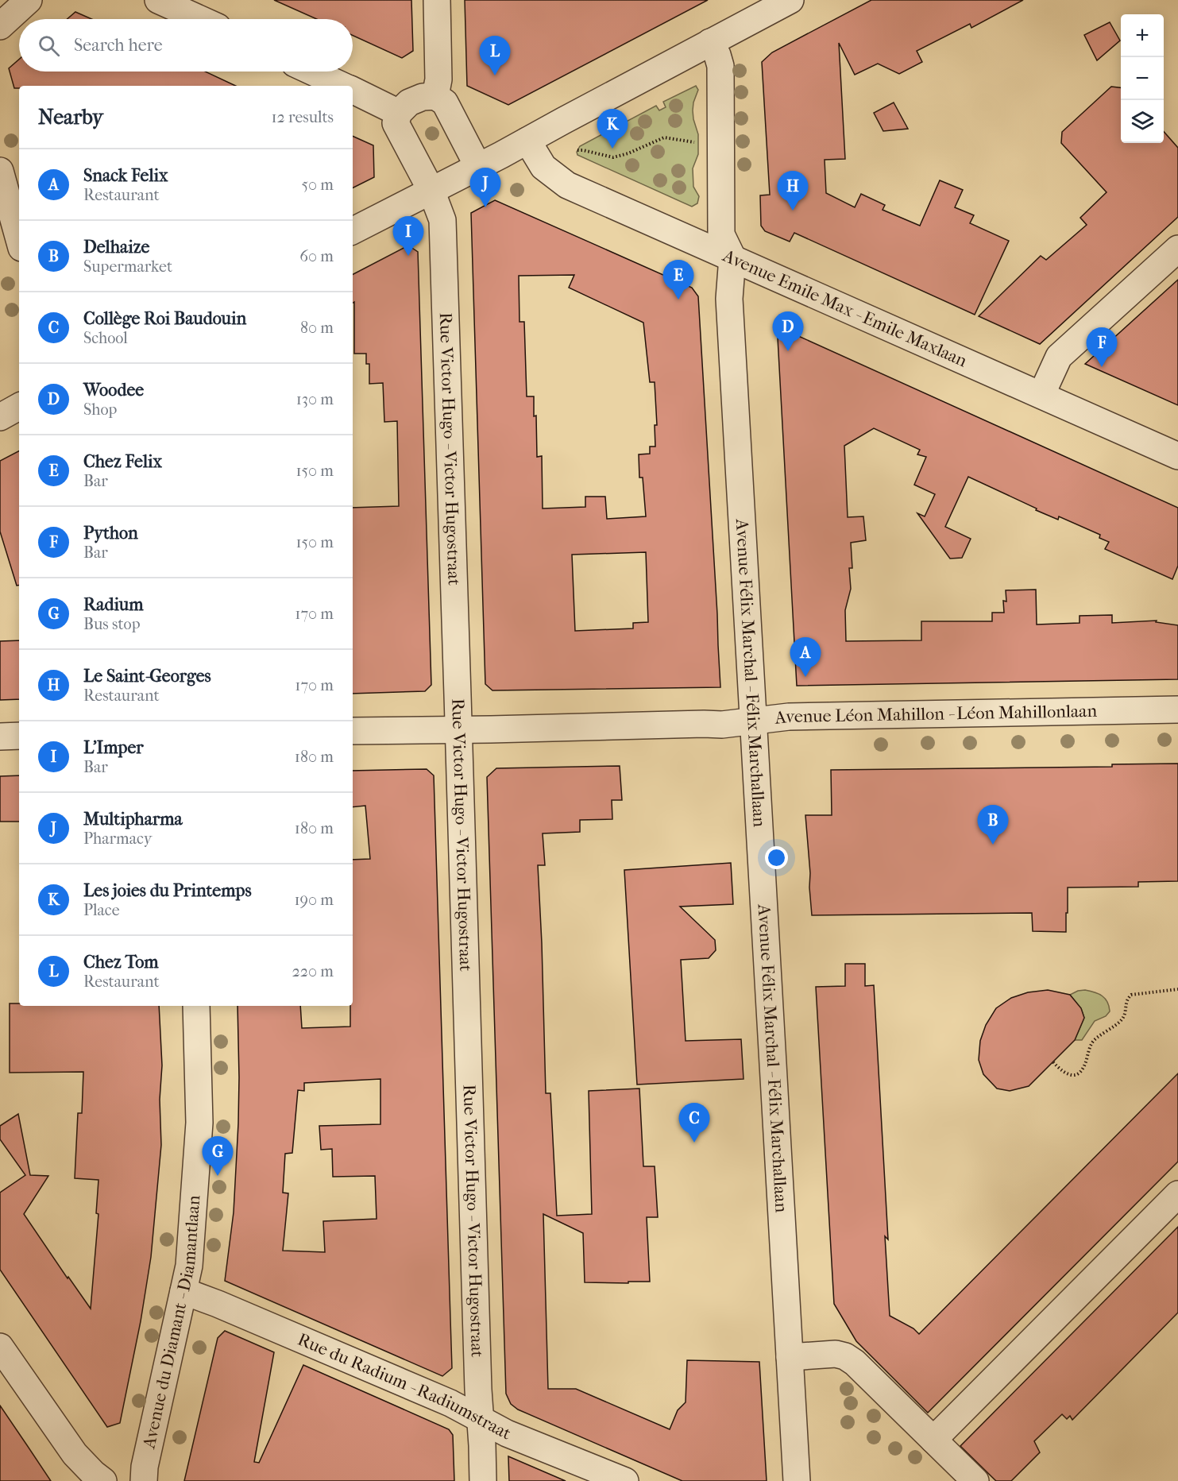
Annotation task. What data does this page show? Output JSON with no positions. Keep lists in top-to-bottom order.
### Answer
{
  "streets": {
    "street": [
      "Avenue Emile Max - Emile Maxlaan",
      "Rue Victor Hugo - Victor Hugostraat",
      "Avenue Félix Marchal - Félix Marchallaan",
      "Avenue Léon Mahillon - Léon Mahillonlaan",
      "Avenue du Diamant - Diamantlaan",
      "Rue du Radium - Radiumstraat"
    ]
  },
  "crossings": [
    ["Avenue Emile Max - Emile Maxlaan", "Avenue Félix Marchal - Félix Marchallaan"],
    ["Rue Victor Hugo - Victor Hugostraat", "Avenue Léon Mahillon - Léon Mahillonlaan"],
    ["Rue Victor Hugo - Victor Hugostraat", "Rue du Radium - Radiumstraat"],
    ["Avenue Félix Marchal - Félix Marchallaan", "Avenue Léon Mahillon - Léon Mahillonlaan"],
    ["Avenue du Diamant - Diamantlaan", "Rue du Radium - Radiumstraat"]
  ],
  "page": {
    "map_buttons": ["+", "−"],
    "search": "Search here",
    "pins": [
      "L",
      "K",
      "J",
      "H",
      "I",
      "E",
      "D",
      "F",
      "A",
      "B",
      "C",
      "G"
    ],
    "heading": ["Nearby", "12 results"],
    "list": [
      {
        "mark": "A",
        "name": "Snack Felix",
        "note": "Restaurant",
        "value": "50 m"
      },
      {
        "mark": "B",
        "name": "Delhaize",
        "note": "Supermarket",
        "value": "60 m"
      },
      {
        "mark": "C",
        "name": "Collège Roi Baudouin",
        "note": "School",
        "value": "80 m"
      },
      {
        "mark": "D",
        "name": "Woodee",
        "note": "Shop",
        "value": "130 m"
      },
      {
        "mark": "E",
        "name": "Chez Felix",
        "note": "Bar",
        "value": "150 m"
      },
      {
        "mark": "F",
        "name": "Python",
        "note": "Bar",
        "value": "150 m"
      },
      {
        "mark": "G",
        "name": "Radium",
        "note": "Bus stop",
        "value": "170 m"
      },
      {
        "mark": "H",
        "name": "Le Saint-Georges",
        "note": "Restaurant",
        "value": "170 m"
      },
      {
        "mark": "I",
        "name": "L'Imper",
        "note": "Bar",
        "value": "180 m"
      },
      {
        "mark": "J",
        "name": "Multipharma",
        "note": "Pharmacy",
        "value": "180 m"
      },
      {
        "mark": "K",
        "name": "Les joies du Printemps",
        "note": "Place",
        "value": "190 m"
      },
      {
        "mark": "L",
        "name": "Chez Tom",
        "note": "Restaurant",
        "value": "220 m"
      }
    ]
  }
}
